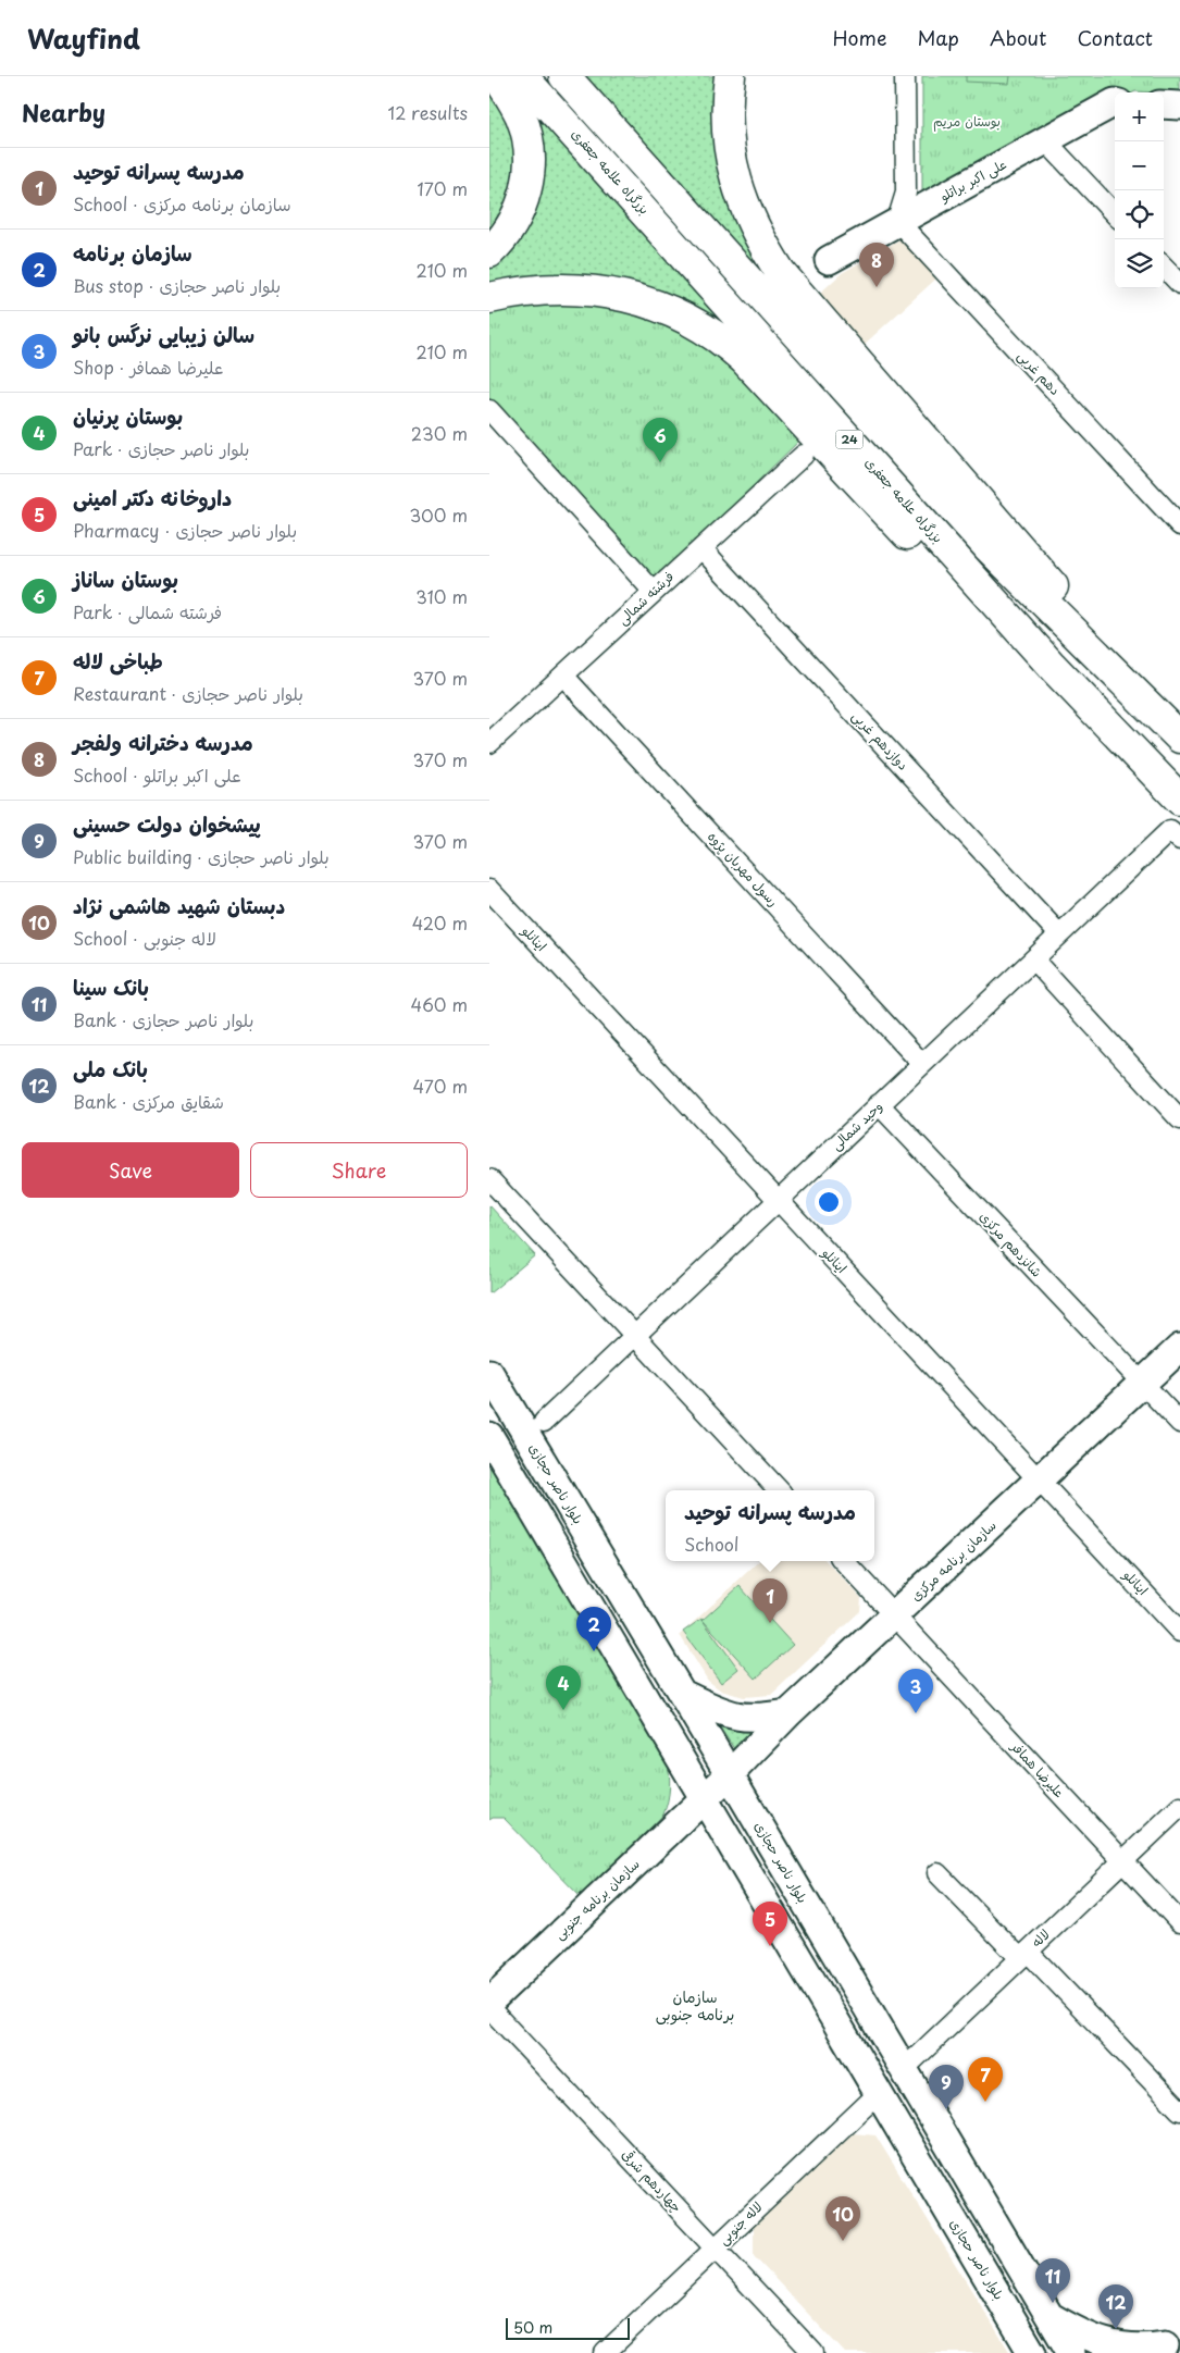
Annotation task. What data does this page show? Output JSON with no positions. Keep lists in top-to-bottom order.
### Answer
{
  "streets": {
    "highway": ["بزرگراه علامه جعفری", "24"],
    "main road": [
      "علی اکبر براتلو",
      "بلوار ناصر حجازی",
      "سازمان برنامه مرکزی",
      "سازمان برنامه جنوبی"
    ],
    "street": [
      "دهم غربی",
      "فرشته شمالی",
      "دوازدهم غربی",
      "رسول مهربان پژوه",
      "اینانلو",
      "وحید شمالی",
      "شانزدهم مرکزی",
      "علیرضا همافر",
      "لاله",
      "چهاردهم شرقی",
      "لاله جنوبی"
    ]
  },
  "crossings": [
    ["علی اکبر براتلو", "دهم غربی"],
    ["فرشته شمالی", "دوازدهم غربی"],
    ["فرشته شمالی", "رسول مهربان پژوه"],
    ["دوازدهم غربی", "وحید شمالی"],
    ["رسول مهربان پژوه", "وحید شمالی"],
    ["اینانلو", "وحید شمالی"],
    ["اینانلو", "سازمان برنامه مرکزی"],
    ["وحید شمالی", "شانزدهم مرکزی"],
    ["شانزدهم مرکزی", "سازمان برنامه مرکزی"],
    ["بلوار ناصر حجازی", "سازمان برنامه مرکزی"],
    ["بلوار ناصر حجازی", "سازمان برنامه جنوبی"],
    ["بلوار ناصر حجازی", "لاله"],
    ["بلوار ناصر حجازی", "لاله جنوبی"],
    ["سازمان برنامه مرکزی", "علیرضا همافر"],
    ["سازمان برنامه مرکزی", "سازمان برنامه جنوبی"],
    ["علیرضا همافر", "لاله"],
    ["چهاردهم شرقی", "لاله جنوبی"]
  ],
  "districts": ["سازمان برنامه جنوبی"],
  "parks": ["بوستان مریم"],
  "scale_bar": "50 m",
  "page": {
    "header": "Wayfind",
    "nav": [
      "Home",
      "Map",
      "About",
      "Contact"
    ],
    "heading": ["Nearby", "12 results"],
    "map_buttons": ["+", "−"],
    "list": [
      {
        "mark": "1",
        "name": "مدرسه پسرانه توحید",
        "note": "School · سازمان برنامه مرکزی",
        "value": "170 m"
      },
      {
        "mark": "2",
        "name": "سازمان برنامه",
        "note": "Bus stop · بلوار ناصر حجازی",
        "value": "210 m"
      },
      {
        "mark": "3",
        "name": "سالن زیبایی نرگس بانو",
        "note": "Shop · علیرضا همافر",
        "value": "210 m"
      },
      {
        "mark": "4",
        "name": "بوستان پرنیان",
        "note": "Park · بلوار ناصر حجازی",
        "value": "230 m"
      },
      {
        "mark": "5",
        "name": "داروخانه دکتر امینی",
        "note": "Pharmacy · بلوار ناصر حجازی",
        "value": "300 m"
      },
      {
        "mark": "6",
        "name": "بوستان ساناز",
        "note": "Park · فرشته شمالی",
        "value": "310 m"
      },
      {
        "mark": "7",
        "name": "طباخی لاله",
        "note": "Restaurant · بلوار ناصر حجازی",
        "value": "370 m"
      },
      {
        "mark": "8",
        "name": "مدرسه دخترانه ولفجر",
        "note": "School · علی اکبر براتلو",
        "value": "370 m"
      },
      {
        "mark": "9",
        "name": "پیشخوان دولت حسینی",
        "note": "Public building · بلوار ناصر حجازی",
        "value": "370 m"
      },
      {
        "mark": "10",
        "name": "دبستان شهید هاشمی نژاد",
        "note": "School · لاله جنوبی",
        "value": "420 m"
      },
      {
        "mark": "11",
        "name": "بانک سینا",
        "note": "Bank · بلوار ناصر حجازی",
        "value": "460 m"
      },
      {
        "mark": "12",
        "name": "بانک ملی",
        "note": "Bank · شقایق مرکزی",
        "value": "470 m"
      }
    ],
    "pins": [
      "8",
      "6",
      "1",
      "2",
      "4",
      "3",
      "5",
      "7",
      "9",
      "10",
      "11",
      "12"
    ],
    "buttons": ["Save", "Share"],
    "popup": ["مدرسه پسرانه توحید", "School"],
    "scale": "50 m"
  }
}
